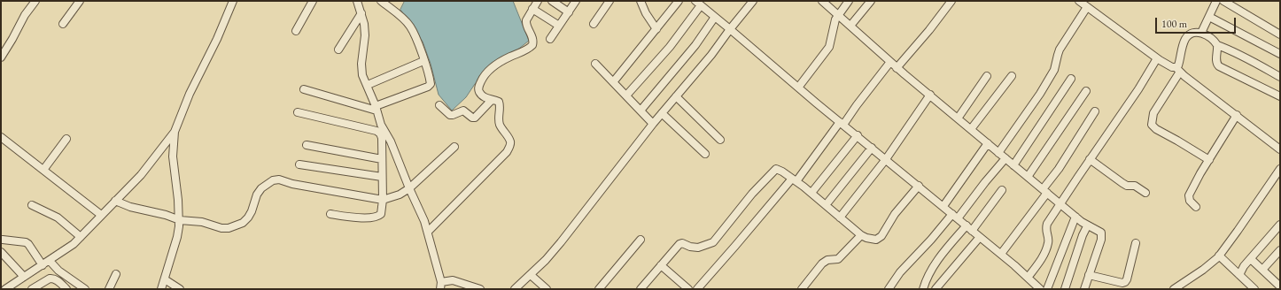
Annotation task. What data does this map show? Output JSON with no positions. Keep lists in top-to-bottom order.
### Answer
{
  "scale_bar": "100 m"
}
